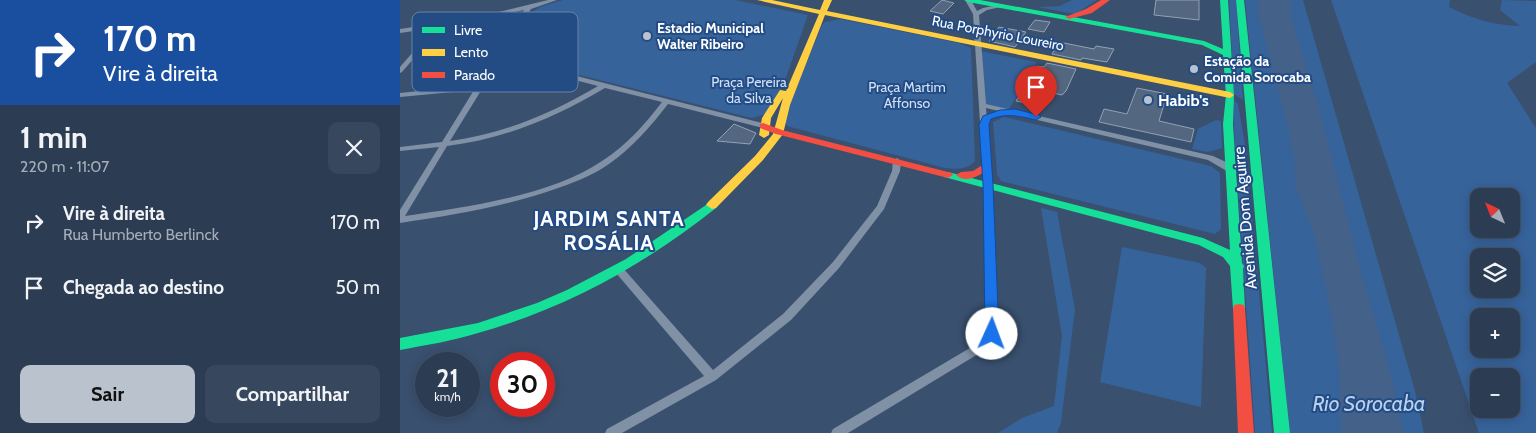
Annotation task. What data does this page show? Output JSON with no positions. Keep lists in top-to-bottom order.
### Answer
{
  "streets": {
    "main road": ["Rua Porphyrio Loureiro", "Avenida Dom Aguirre"]
  },
  "crossings": [
    ["Rua Porphyrio Loureiro", "Avenida Dom Aguirre"]
  ],
  "districts": ["JARDIM SANTA ROSÁLIA"],
  "water": ["Rio Sorocaba"],
  "parks": ["Praça Pereira da Silva", "Praça Martim Affonso"],
  "places": ["Estadio Municipal Walter Ribeiro", "Estação da Comida Sorocaba", "Habib's"],
  "legend": ["Livre", "Lento", "Parado"],
  "north": "top left",
  "page": {
    "turn": ["170 m", "Vire à direita"],
    "heading": ["1 min", "220 m · 11:07"],
    "map_buttons": ["+", "−"],
    "list": [
      {
        "name": "Vire à direita",
        "note": "Rua Humberto Berlinck",
        "value": "170 m"
      },
      {
        "name": "Chegada ao destino",
        "value": "50 m"
      }
    ],
    "speed": "21 km/h",
    "limit": "30",
    "buttons": ["Sair", "Compartilhar"]
  }
}
